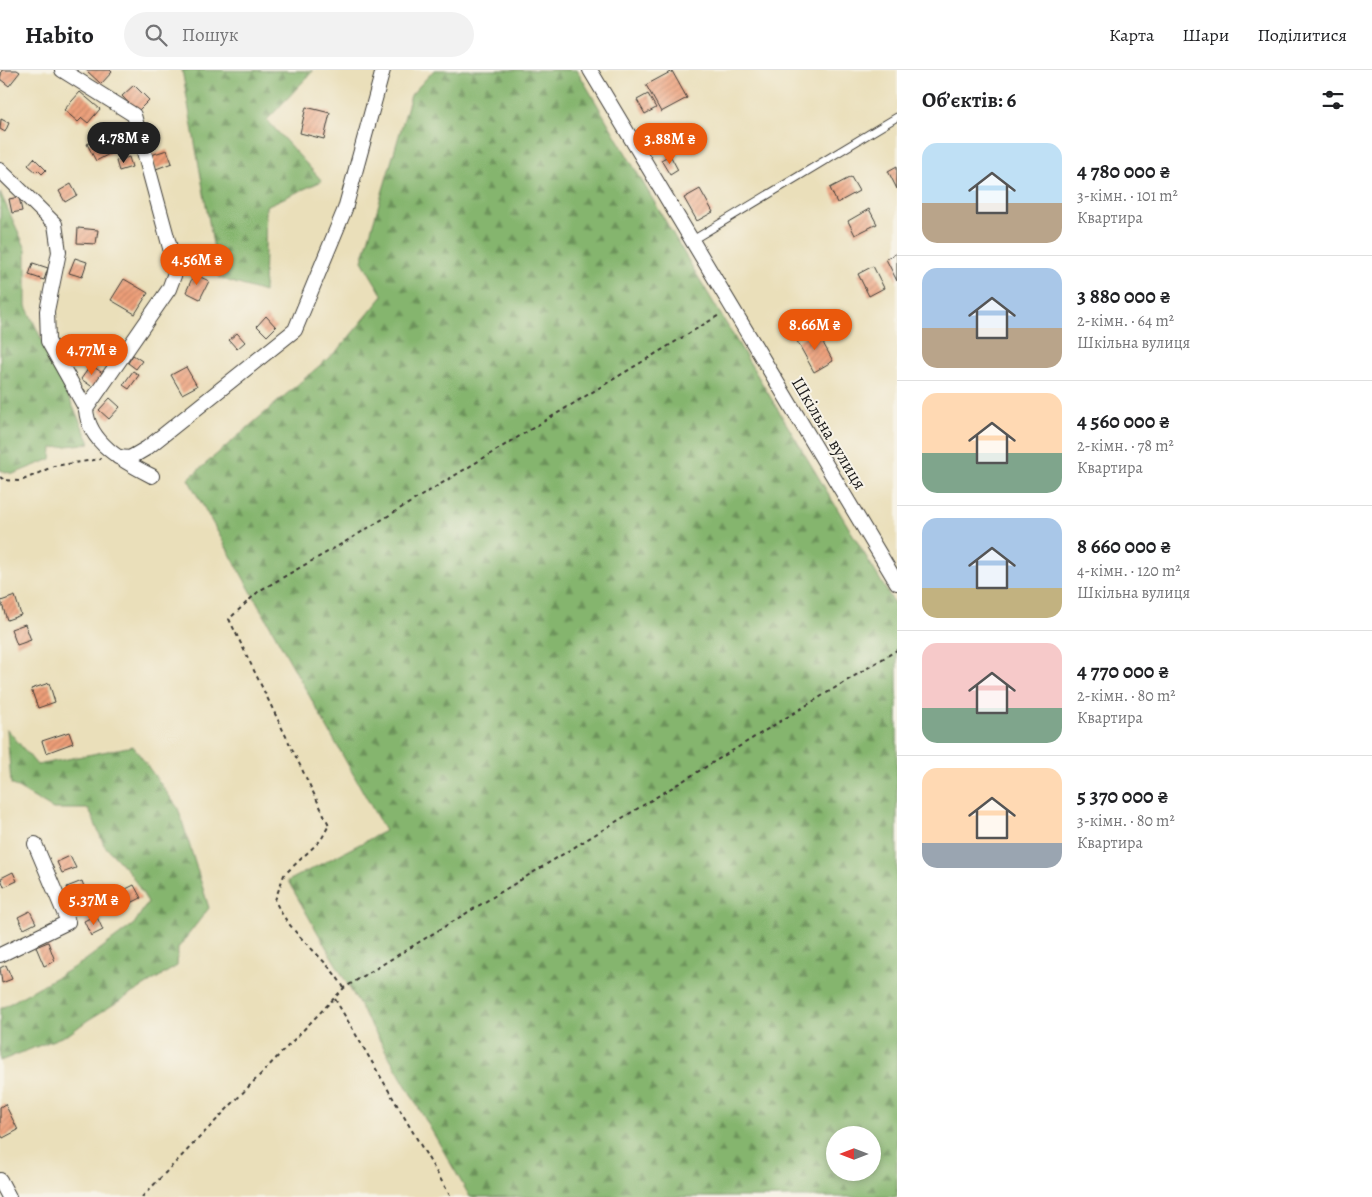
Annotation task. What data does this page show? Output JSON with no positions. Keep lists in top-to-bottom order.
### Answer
{
  "streets": {
    "street": ["Шкільна вулиця"]
  },
  "north": "left",
  "page": {
    "header": "Habito",
    "search": "Пошук",
    "nav": ["Карта", "Шари", "Поділитися"],
    "heading": "Об’єктів: 6",
    "price": [
      "4.78M ₴",
      "3.88M ₴",
      "4.56M ₴",
      "8.66M ₴",
      "4.77M ₴",
      "5.37M ₴"
    ],
    "list": [
      {
        "name": "4 780 000 ₴",
        "note": "3-кімн. · 101 m² · Квартира"
      },
      {
        "name": "3 880 000 ₴",
        "note": "2-кімн. · 64 m² · Шкільна вулиця"
      },
      {
        "name": "4 560 000 ₴",
        "note": "2-кімн. · 78 m² · Квартира"
      },
      {
        "name": "8 660 000 ₴",
        "note": "4-кімн. · 120 m² · Шкільна вулиця"
      },
      {
        "name": "4 770 000 ₴",
        "note": "2-кімн. · 80 m² · Квартира"
      },
      {
        "name": "5 370 000 ₴",
        "note": "3-кімн. · 80 m² · Квартира"
      }
    ]
  }
}
